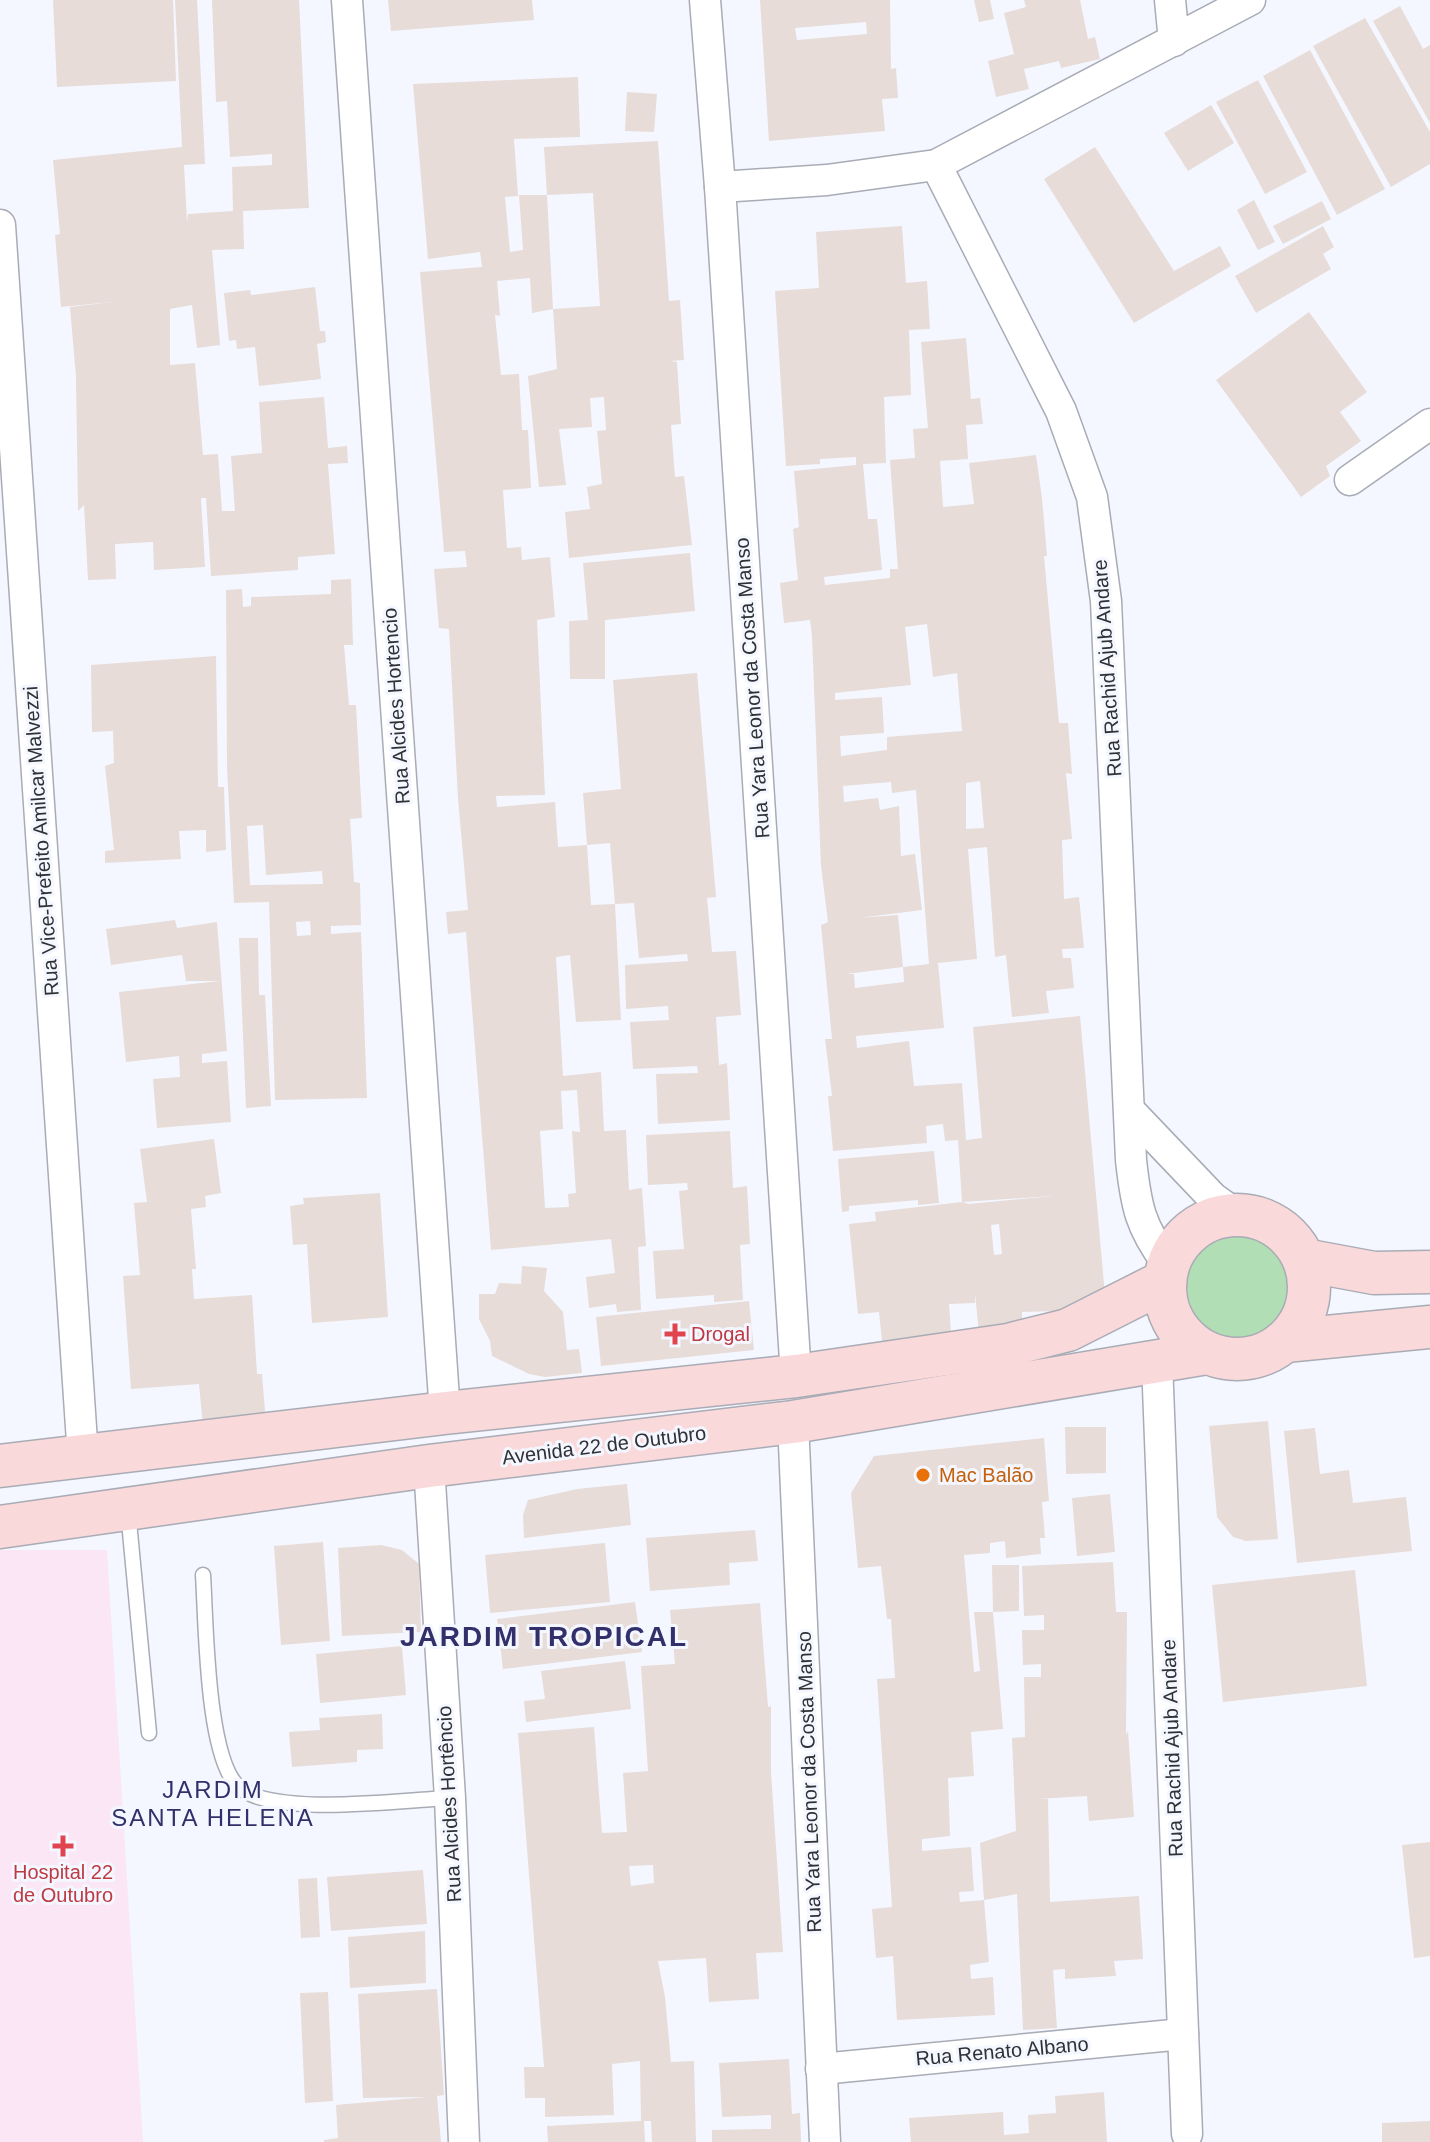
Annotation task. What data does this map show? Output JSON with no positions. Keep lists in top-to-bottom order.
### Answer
{
  "streets": {
    "street": [
      "Rua Rachid Ajub Andare",
      "Rua Yara Leonor da Costa Manso",
      "Rua Alcides Hortencio",
      "Rua Vice-Prefeito Amilcar Malvezzi",
      "Avenida 22 de Outubro",
      "Rua Alcides Hortêncio",
      "Rua Renato Albano"
    ]
  },
  "crossings": [
    ["Rua Rachid Ajub Andare", "Avenida 22 de Outubro"],
    ["Rua Rachid Ajub Andare", "Rua Renato Albano"],
    ["Rua Yara Leonor da Costa Manso", "Avenida 22 de Outubro"],
    ["Rua Yara Leonor da Costa Manso", "Rua Renato Albano"],
    ["Avenida 22 de Outubro", "Rua Alcides Hortêncio"]
  ],
  "districts": ["JARDIM TROPICAL", "JARDIM SANTA HELENA"],
  "places": {
    "health": ["Drogal", "Hospital 22 de Outubro"],
    "other": ["Mac Balão"]
  }
}
